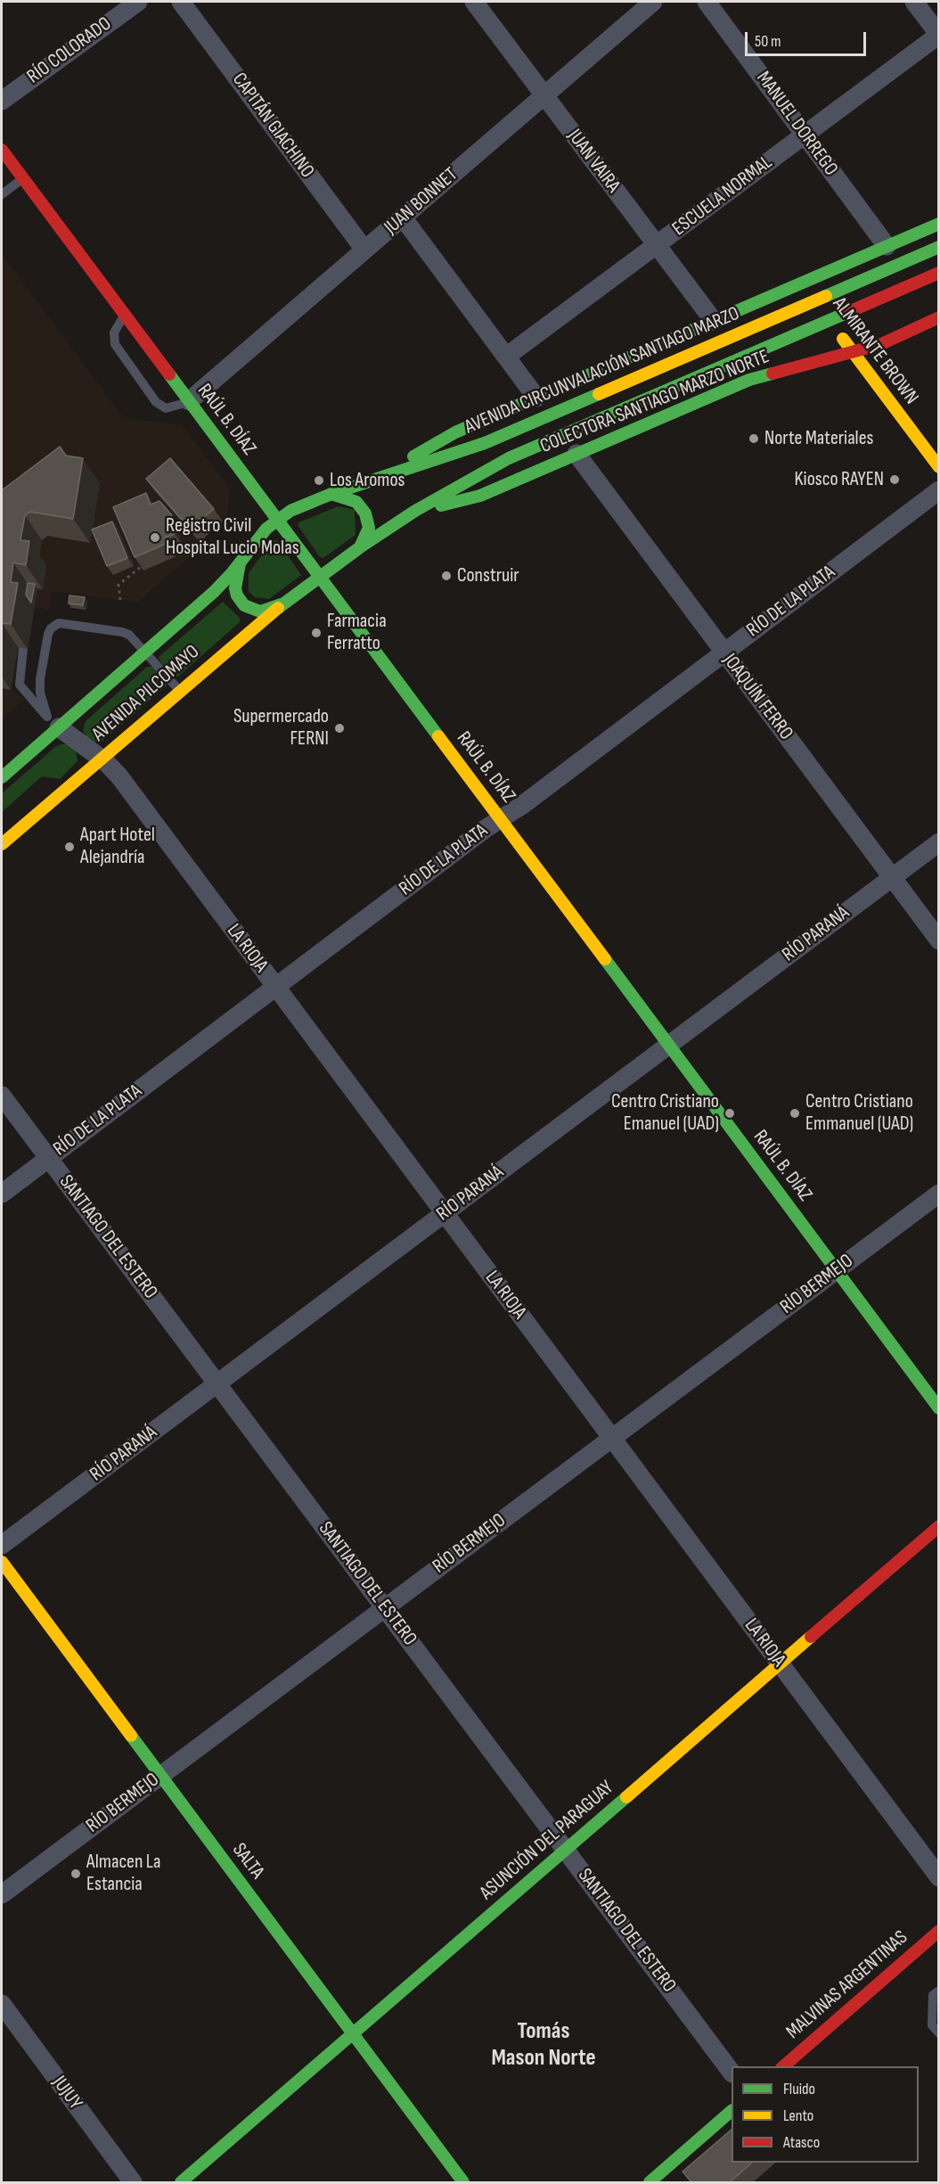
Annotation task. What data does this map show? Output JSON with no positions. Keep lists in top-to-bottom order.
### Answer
{
  "streets": {
    "main road": [
      "ALMIRANTE BROWN",
      "AVENIDA CIRCUNVALACIÓN SANTIAGO MARZO",
      "COLECTORA SANTIAGO MARZO NORTE",
      "RAÚL B. DÍAZ",
      "AVENIDA PILCOMAYO",
      "ASUNCIÓN DEL PARAGUAY",
      "SALTA",
      "MALVINAS ARGENTINAS"
    ],
    "street": [
      "RÍO COLORADO",
      "MANUEL DORREGO",
      "CAPITÁN GIACHINO",
      "JUAN VAIRA",
      "ESCUELA NORMAL",
      "JUAN BONNET",
      "RÍO DE LA PLATA",
      "JOAQUÍN FERRO",
      "RÍO PARANÁ",
      "LA RIOJA",
      "SANTIAGO DEL ESTERO",
      "RÍO BERMEJO",
      "JUJUY"
    ]
  },
  "crossings": [
    ["MANUEL DORREGO", "ESCUELA NORMAL"],
    ["CAPITÁN GIACHINO", "JUAN BONNET"],
    ["JUAN VAIRA", "ESCUELA NORMAL"],
    ["JUAN VAIRA", "JUAN BONNET"],
    ["JUAN BONNET", "RAÚL B. DÍAZ"],
    ["ALMIRANTE BROWN", "AVENIDA CIRCUNVALACIÓN SANTIAGO MARZO"],
    ["ALMIRANTE BROWN", "COLECTORA SANTIAGO MARZO NORTE"],
    ["AVENIDA CIRCUNVALACIÓN SANTIAGO MARZO", "RAÚL B. DÍAZ"],
    ["AVENIDA CIRCUNVALACIÓN SANTIAGO MARZO", "AVENIDA PILCOMAYO"],
    ["COLECTORA SANTIAGO MARZO NORTE", "JOAQUÍN FERRO"],
    ["RAÚL B. DÍAZ", "RÍO DE LA PLATA"],
    ["RAÚL B. DÍAZ", "AVENIDA PILCOMAYO"],
    ["RAÚL B. DÍAZ", "RÍO PARANÁ"],
    ["RAÚL B. DÍAZ", "RÍO BERMEJO"],
    ["RÍO DE LA PLATA", "JOAQUÍN FERRO"],
    ["RÍO DE LA PLATA", "LA RIOJA"],
    ["RÍO DE LA PLATA", "SANTIAGO DEL ESTERO"],
    ["AVENIDA PILCOMAYO", "LA RIOJA"],
    ["JOAQUÍN FERRO", "RÍO PARANÁ"],
    ["RÍO PARANÁ", "LA RIOJA"],
    ["RÍO PARANÁ", "SANTIAGO DEL ESTERO"],
    ["LA RIOJA", "RÍO BERMEJO"],
    ["LA RIOJA", "ASUNCIÓN DEL PARAGUAY"],
    ["SANTIAGO DEL ESTERO", "RÍO BERMEJO"],
    ["SANTIAGO DEL ESTERO", "ASUNCIÓN DEL PARAGUAY"],
    ["RÍO BERMEJO", "SALTA"],
    ["ASUNCIÓN DEL PARAGUAY", "SALTA"]
  ],
  "districts": ["Tomás Mason Norte"],
  "places": [
    "Norte Materiales",
    "Kiosco RAYEN",
    "Los Aromos",
    "Registro Civil Hospital Lucio Molas",
    "Construir",
    "Farmacia Ferratto",
    "Supermercado FERNI",
    "Apart Hotel Alejandría",
    "Centro Cristiano Emanuel (UAD)",
    "Centro Cristiano Emmanuel (UAD)",
    "Almacen La Estancia"
  ],
  "legend": ["Fluido", "Lento", "Atasco"],
  "scale_bar": "50 m"
}
